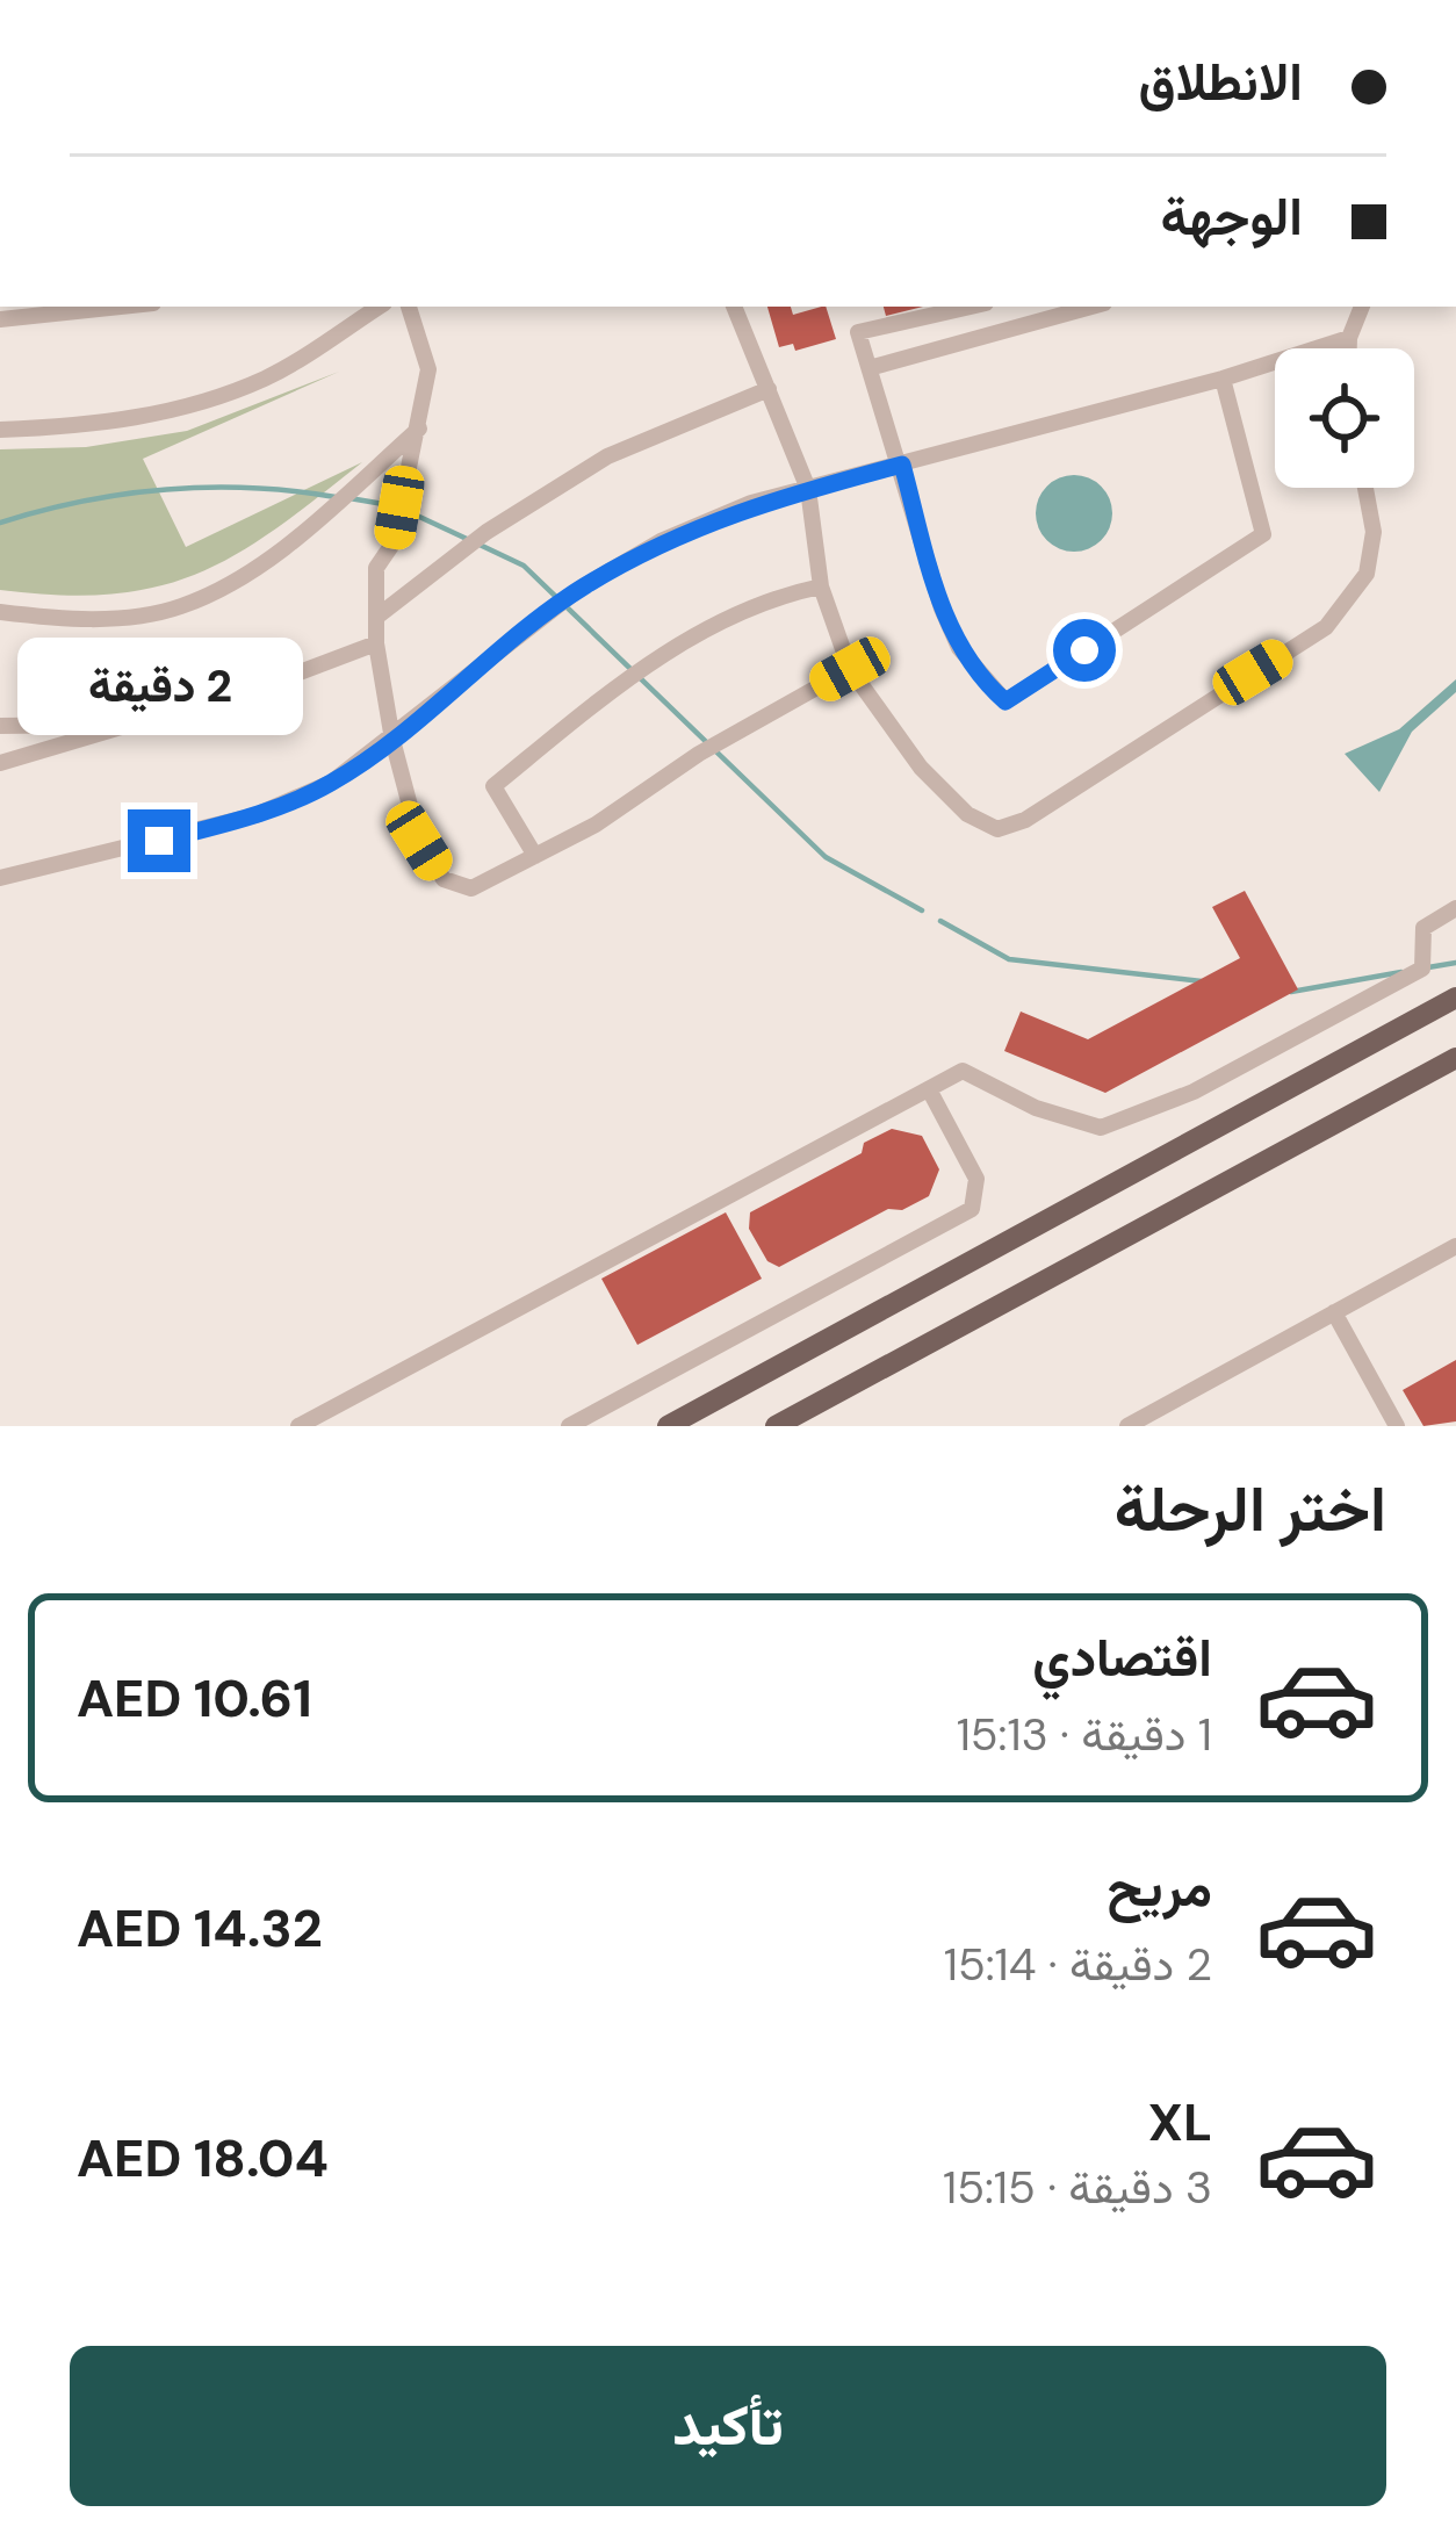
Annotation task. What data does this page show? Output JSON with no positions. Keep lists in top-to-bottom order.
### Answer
{
  "page": {
    "banner": ["الانطلاق", "الوجهة"],
    "bubble": "2 دقيقة",
    "heading": "اختر الرحلة",
    "list": [
      {
        "name": "اقتصادي",
        "note": "1 دقيقة · 15:13",
        "value": "AED 10.61"
      },
      {
        "name": "مريح",
        "note": "2 دقيقة · 15:14",
        "value": "AED 14.32"
      },
      {
        "name": "XL",
        "note": "3 دقيقة · 15:15",
        "value": "AED 18.04"
      }
    ],
    "buttons": "تأكيد"
  }
}
